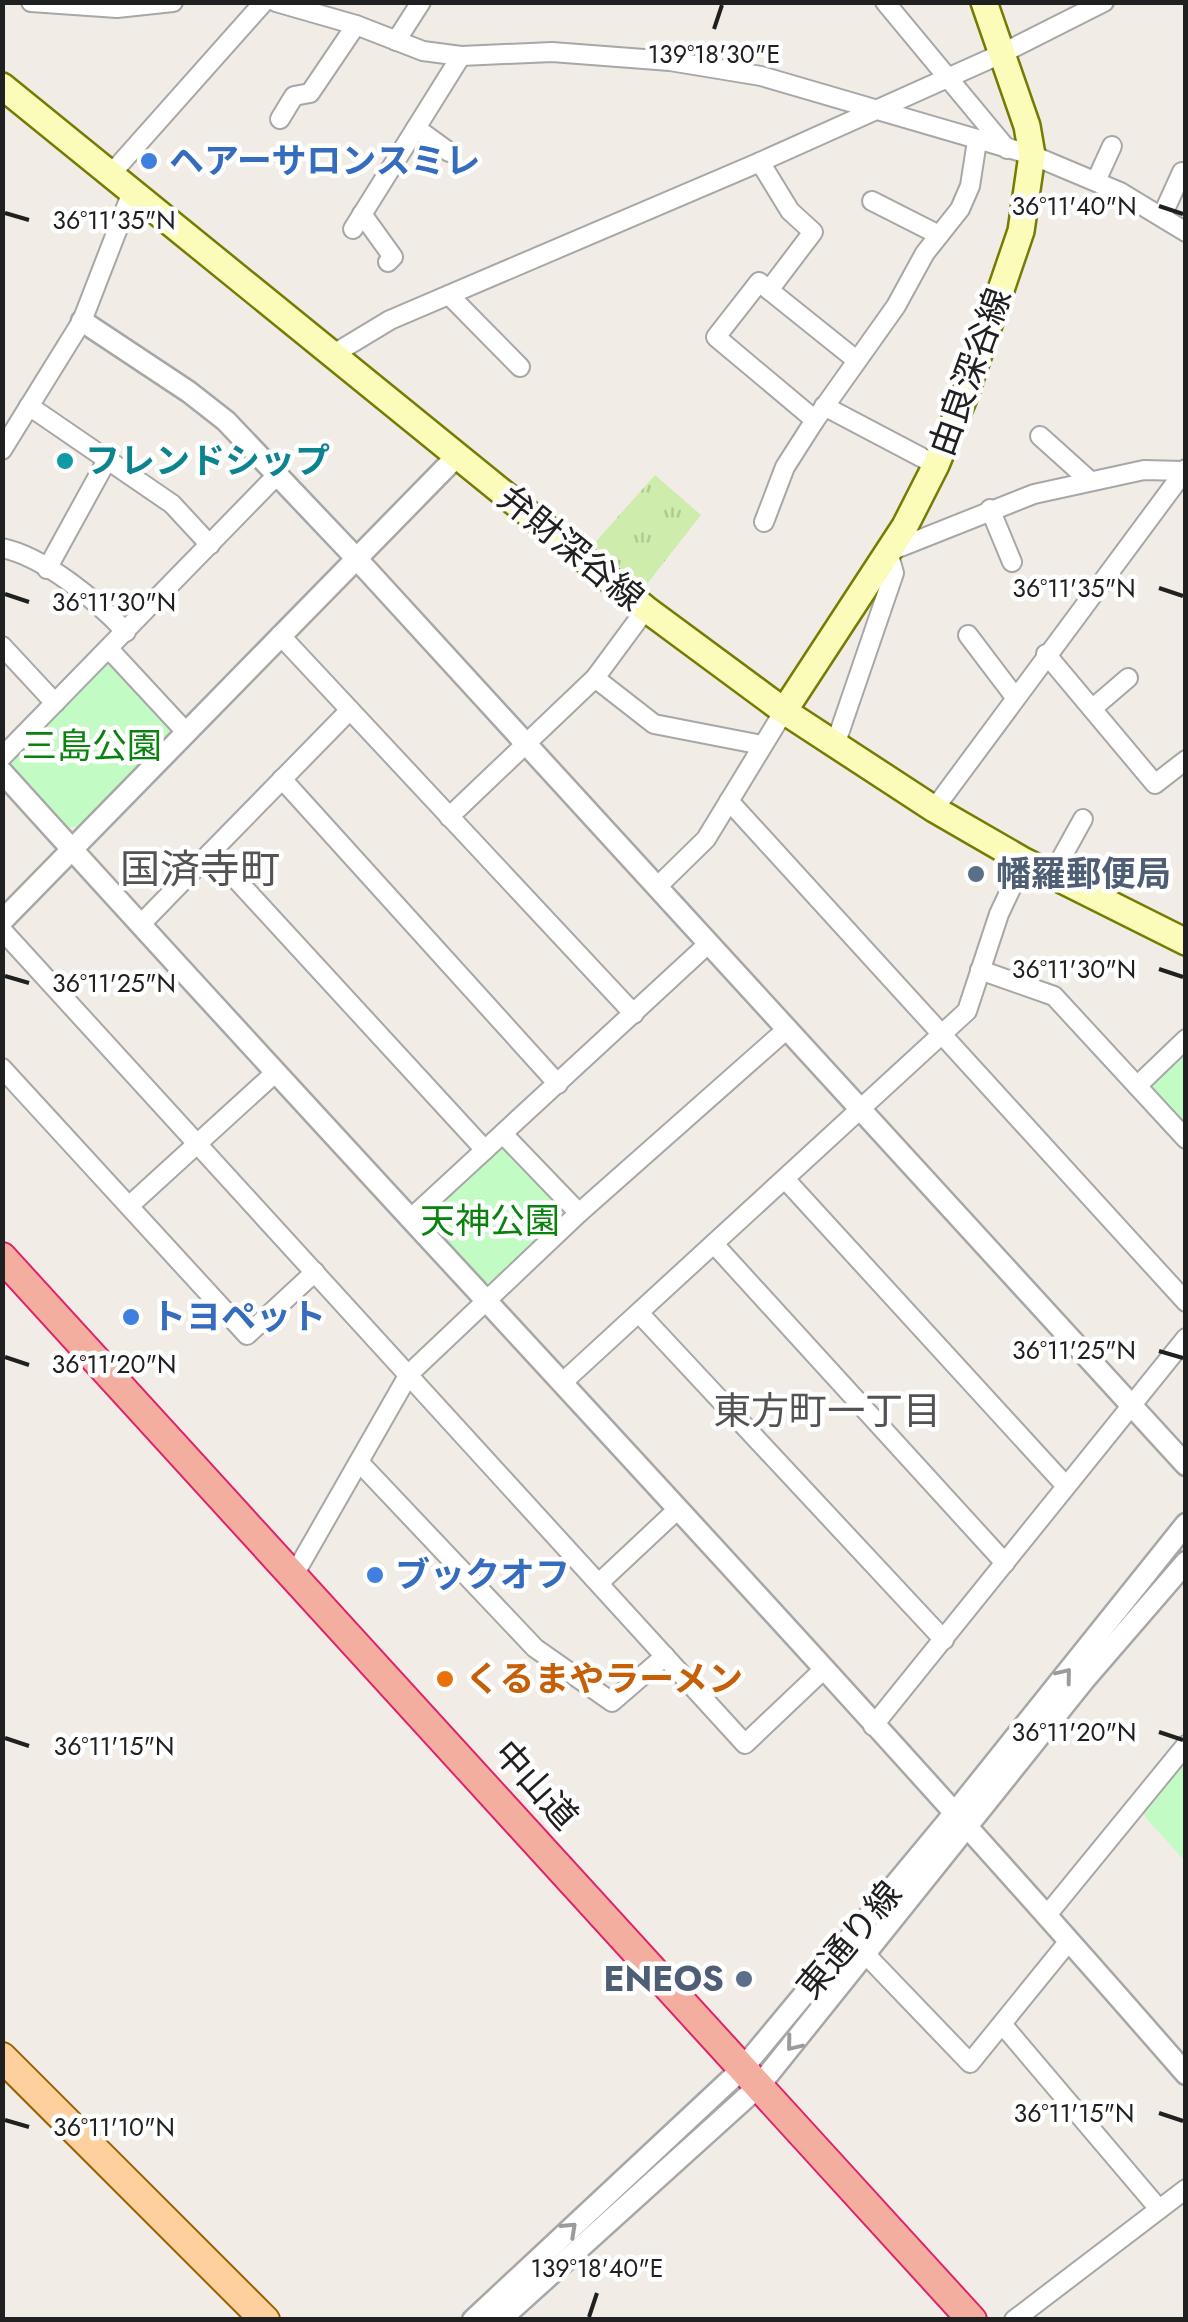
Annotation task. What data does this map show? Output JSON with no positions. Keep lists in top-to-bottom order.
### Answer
{
  "streets": {
    "highway": ["中山道"],
    "main road": ["由良深谷線", "弁財深谷線"],
    "street": ["東通り線"]
  },
  "crossings": [
    ["由良深谷線", "弁財深谷線"],
    ["中山道", "東通り線"]
  ],
  "districts": ["国済寺町", "東方町一丁目"],
  "parks": ["三島公園", "天神公園"],
  "places": [
    "ヘアーサロンスミレ",
    "フレンドシップ",
    "幡羅郵便局",
    "トヨペット",
    "ブックオフ",
    "くるまやラーメン",
    "ENEOS"
  ],
  "coordinates": [
    "139°18'30\"E",
    "36°11'40\"N",
    "36°11'35\"N",
    "36°11'30\"N",
    "36°11'25\"N",
    "36°11'20\"N",
    "36°11'15\"N",
    "36°11'10\"N",
    "139°18'40\"E"
  ]
}
